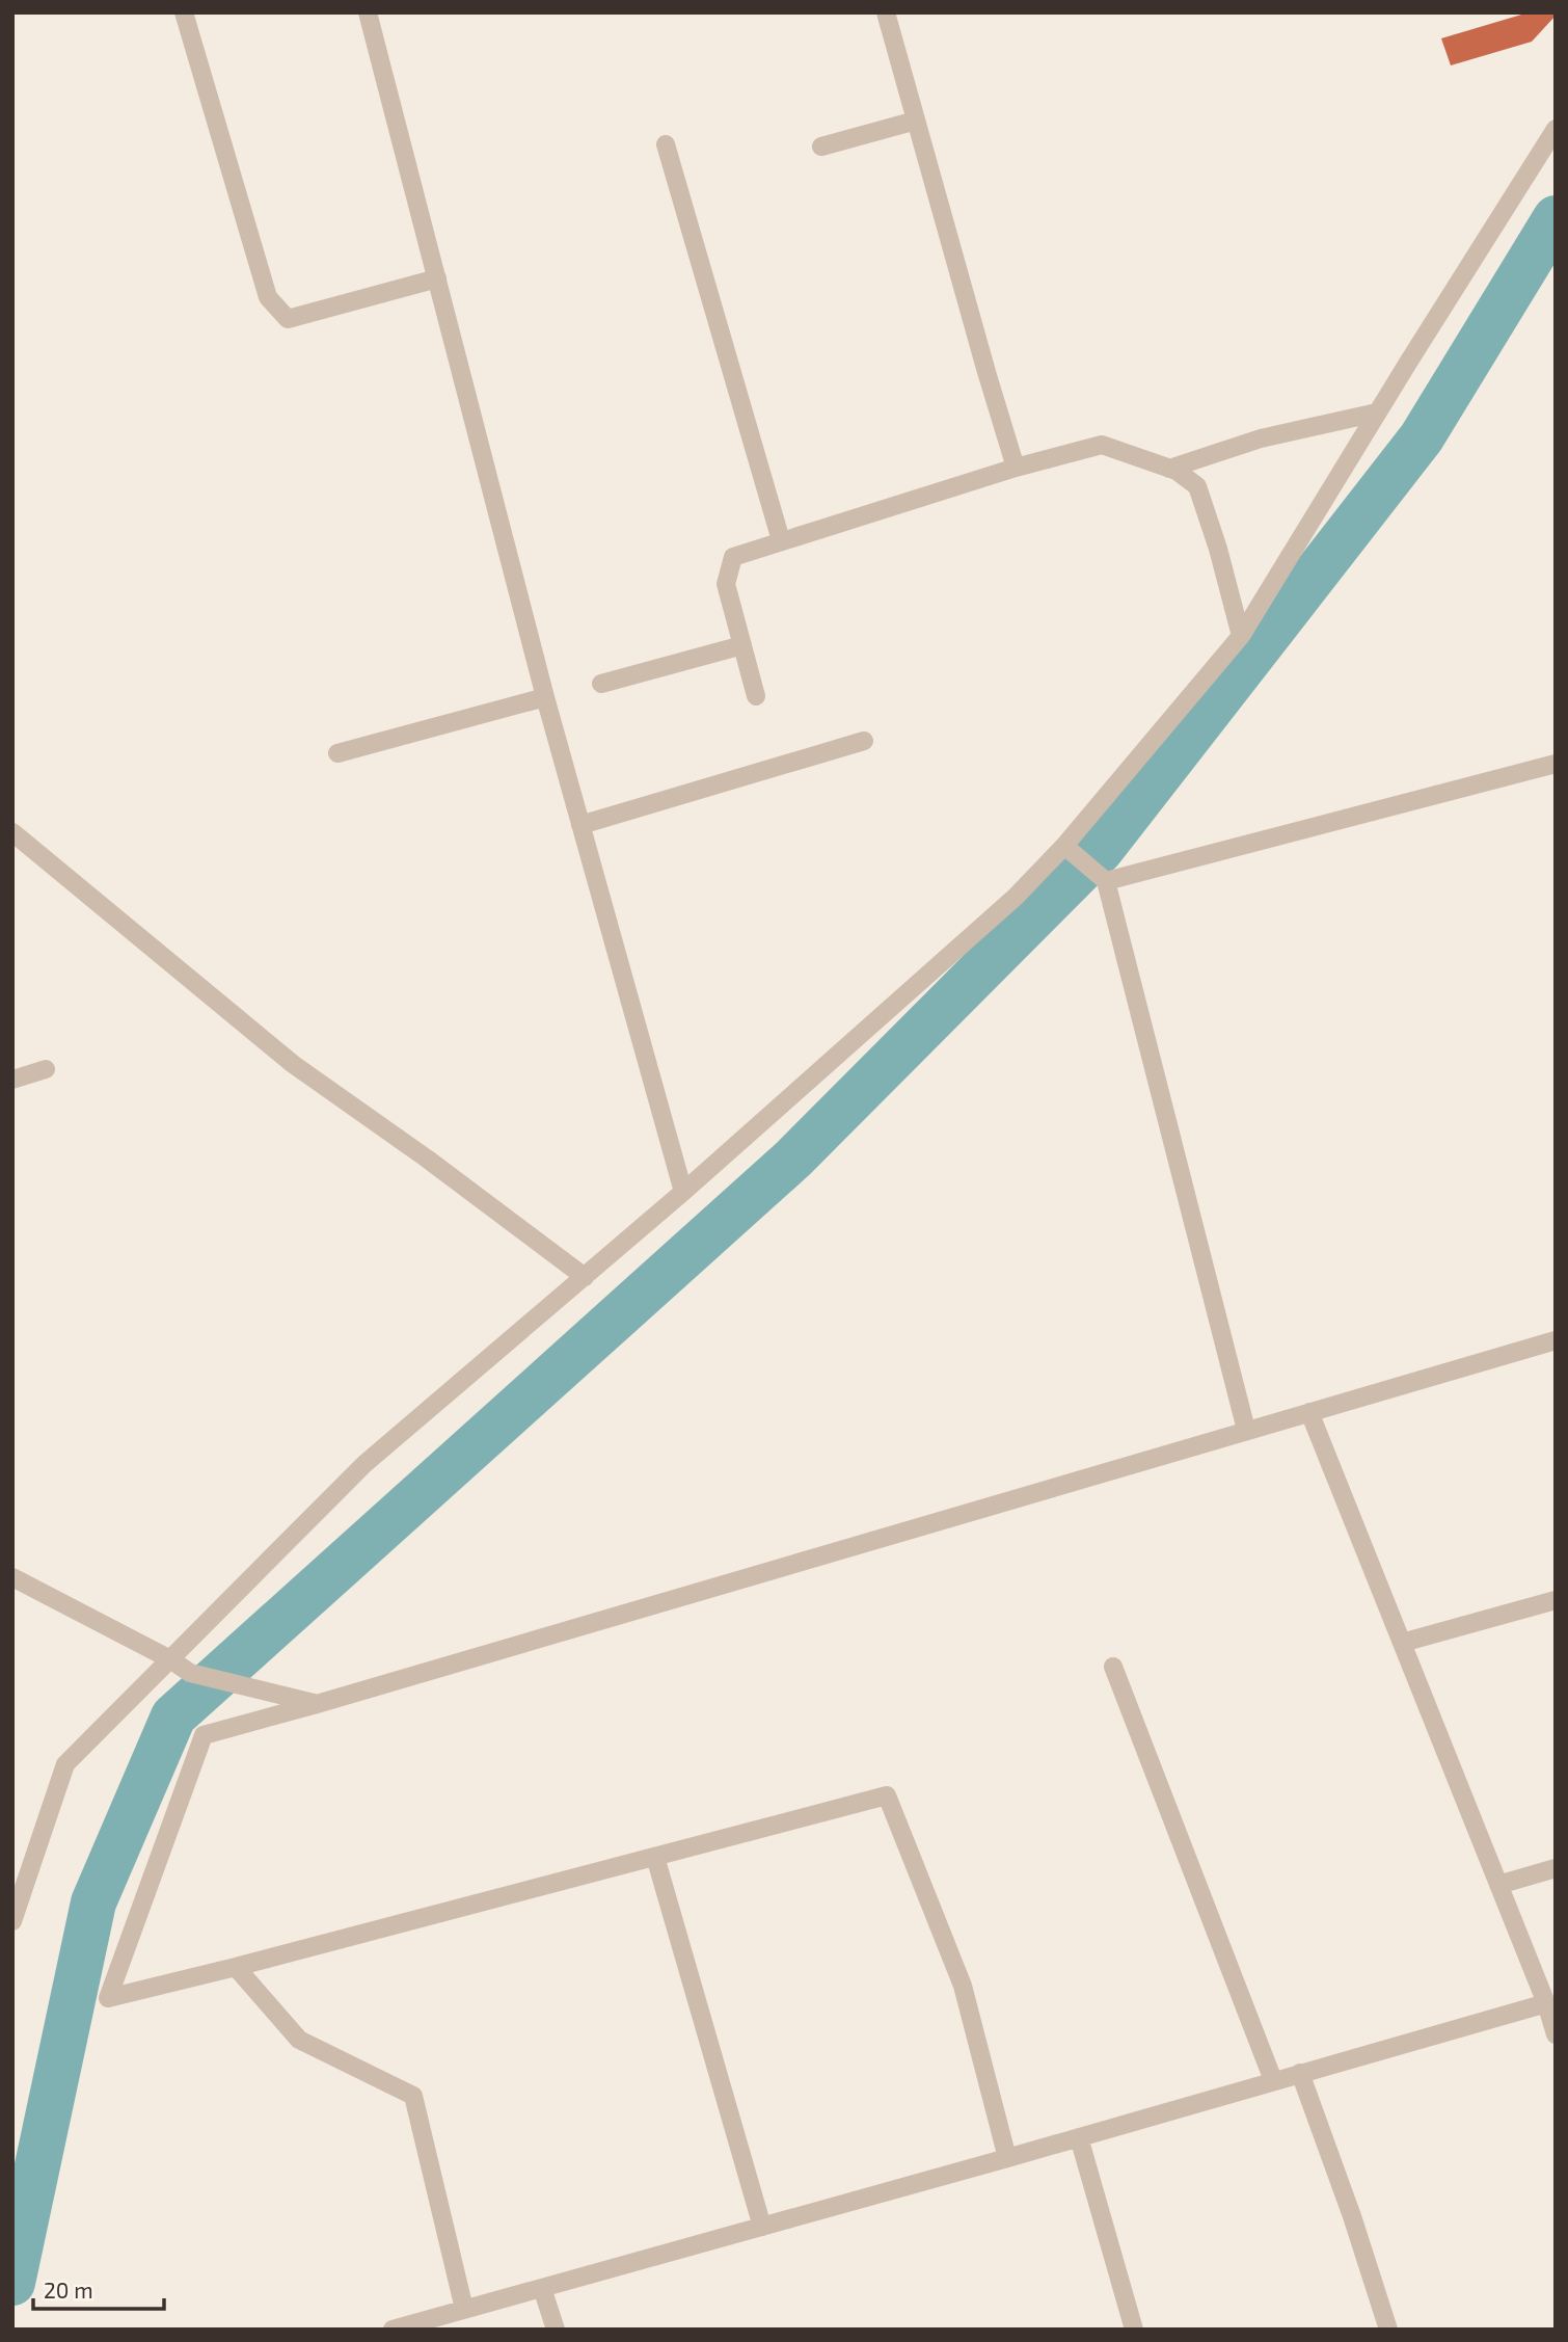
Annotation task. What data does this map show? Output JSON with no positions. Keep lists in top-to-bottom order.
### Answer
{
  "scale_bar": "20 m"
}
